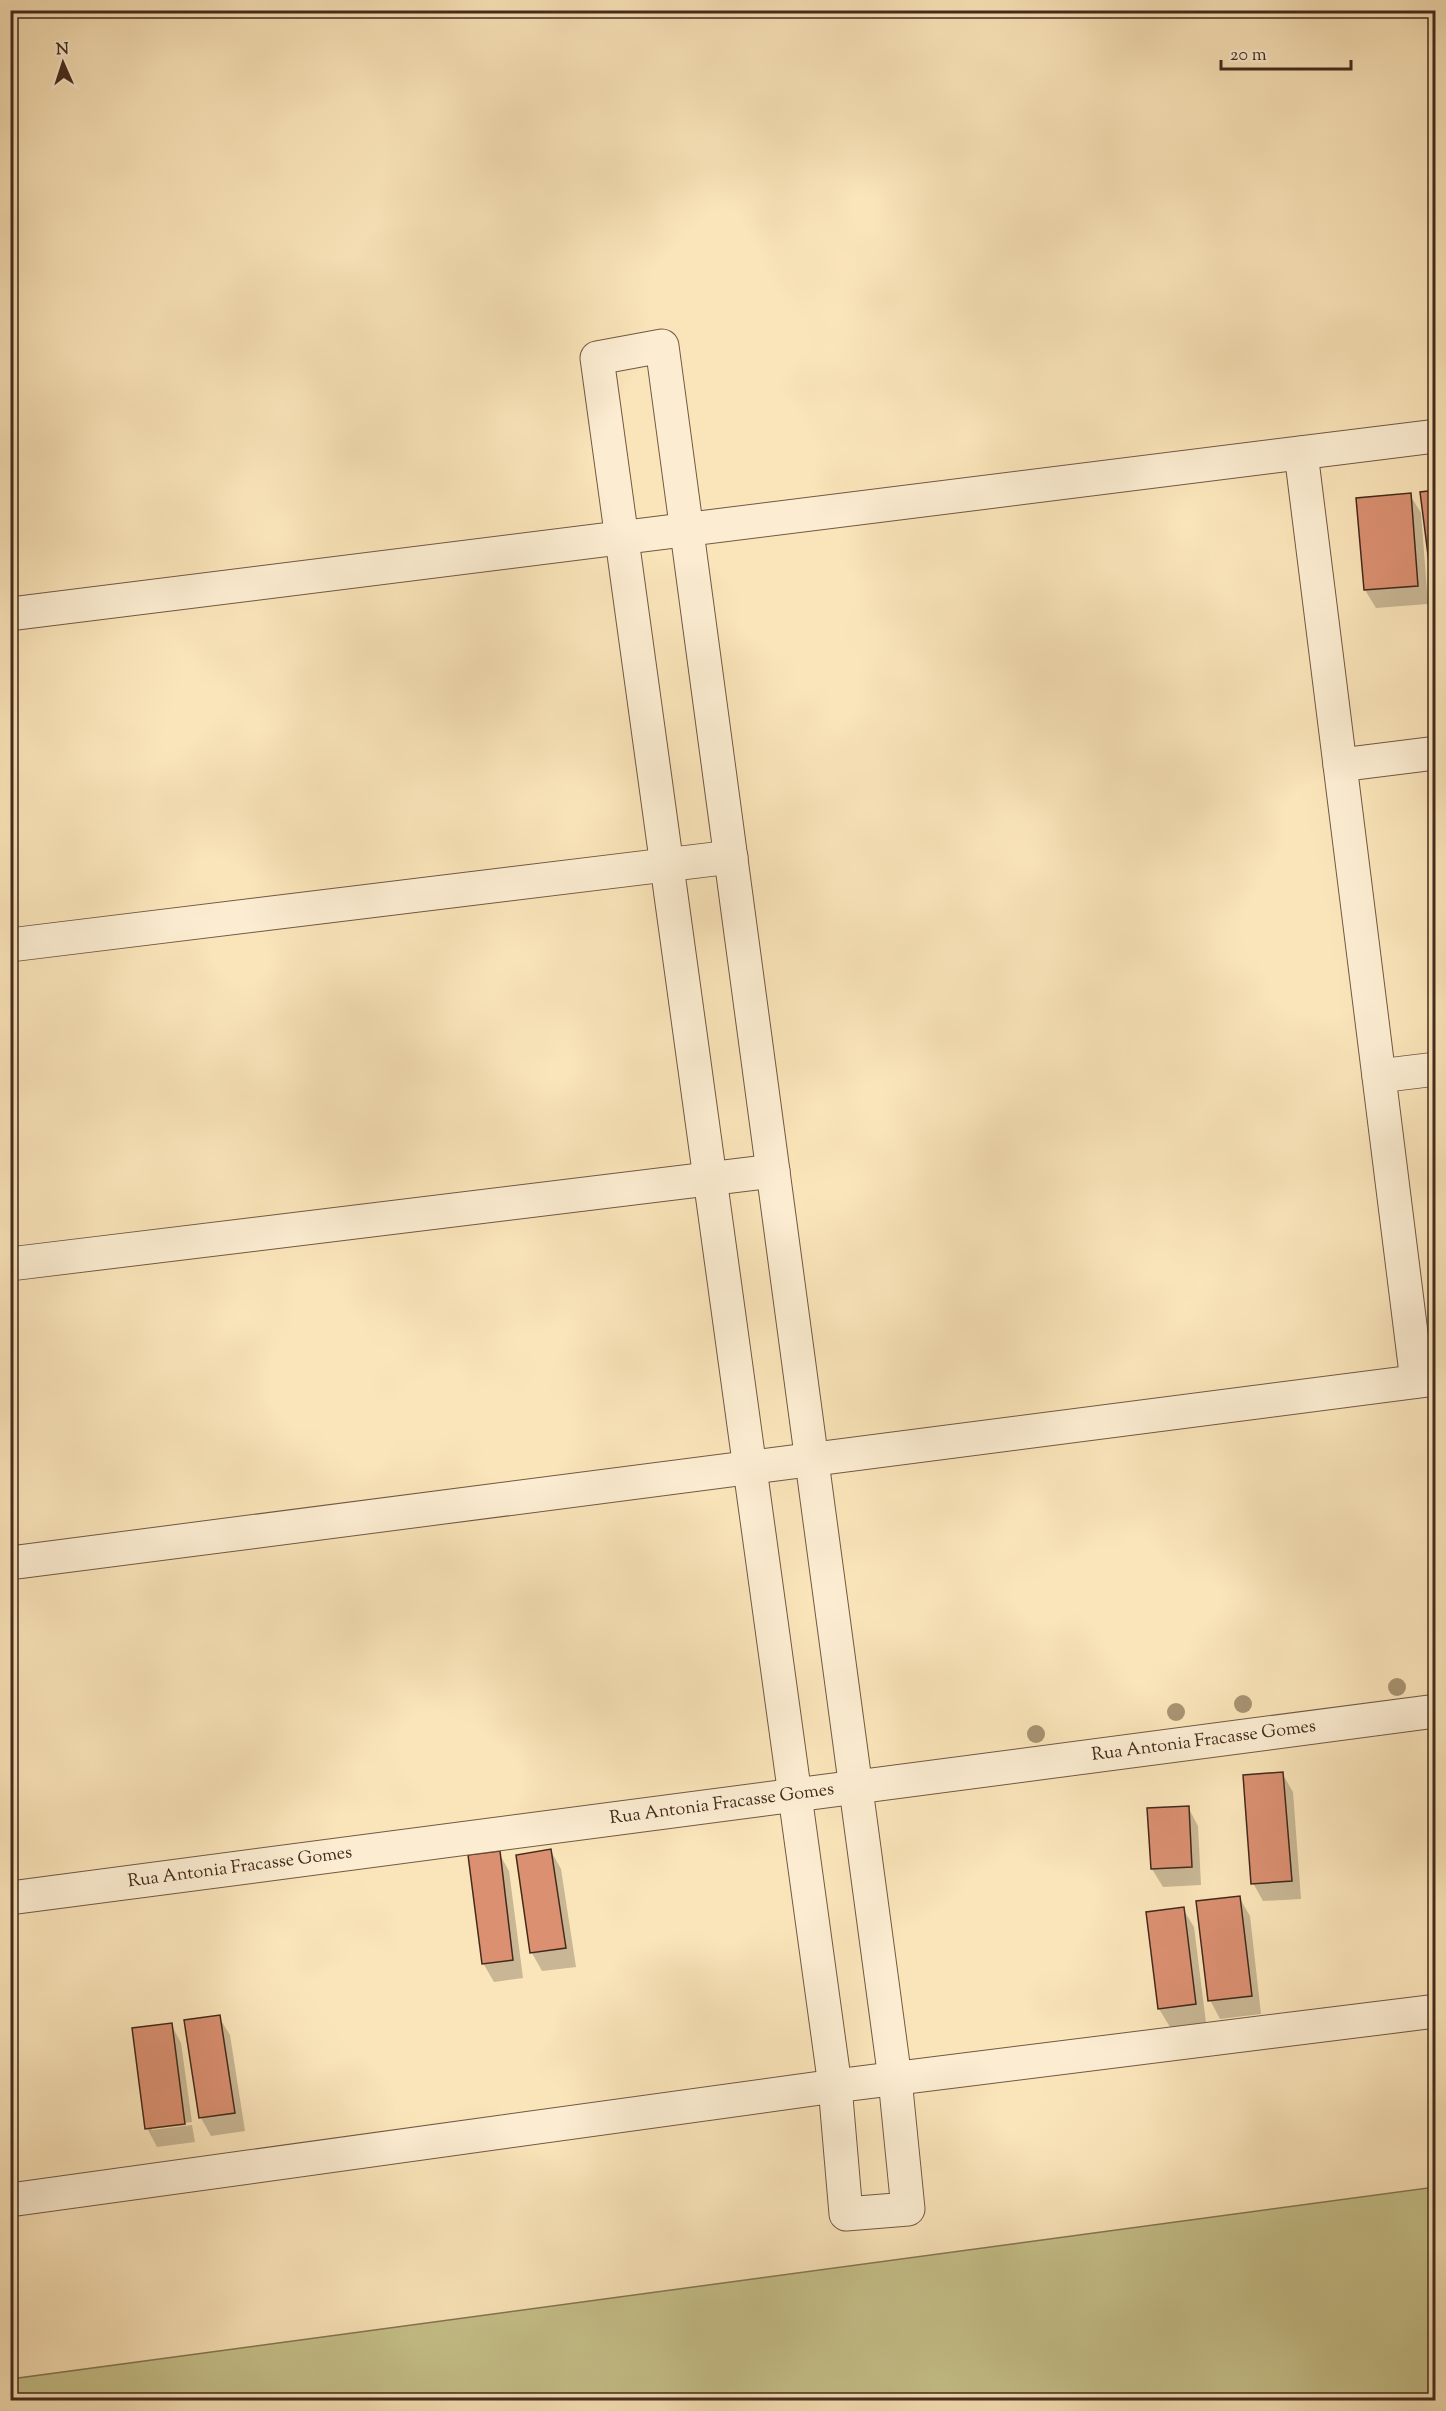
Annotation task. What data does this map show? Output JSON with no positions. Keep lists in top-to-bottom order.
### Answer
{
  "streets": {
    "street": ["Rua Antonia Fracasse Gomes"]
  },
  "scale_bar": "20 m",
  "north": "top"
}
